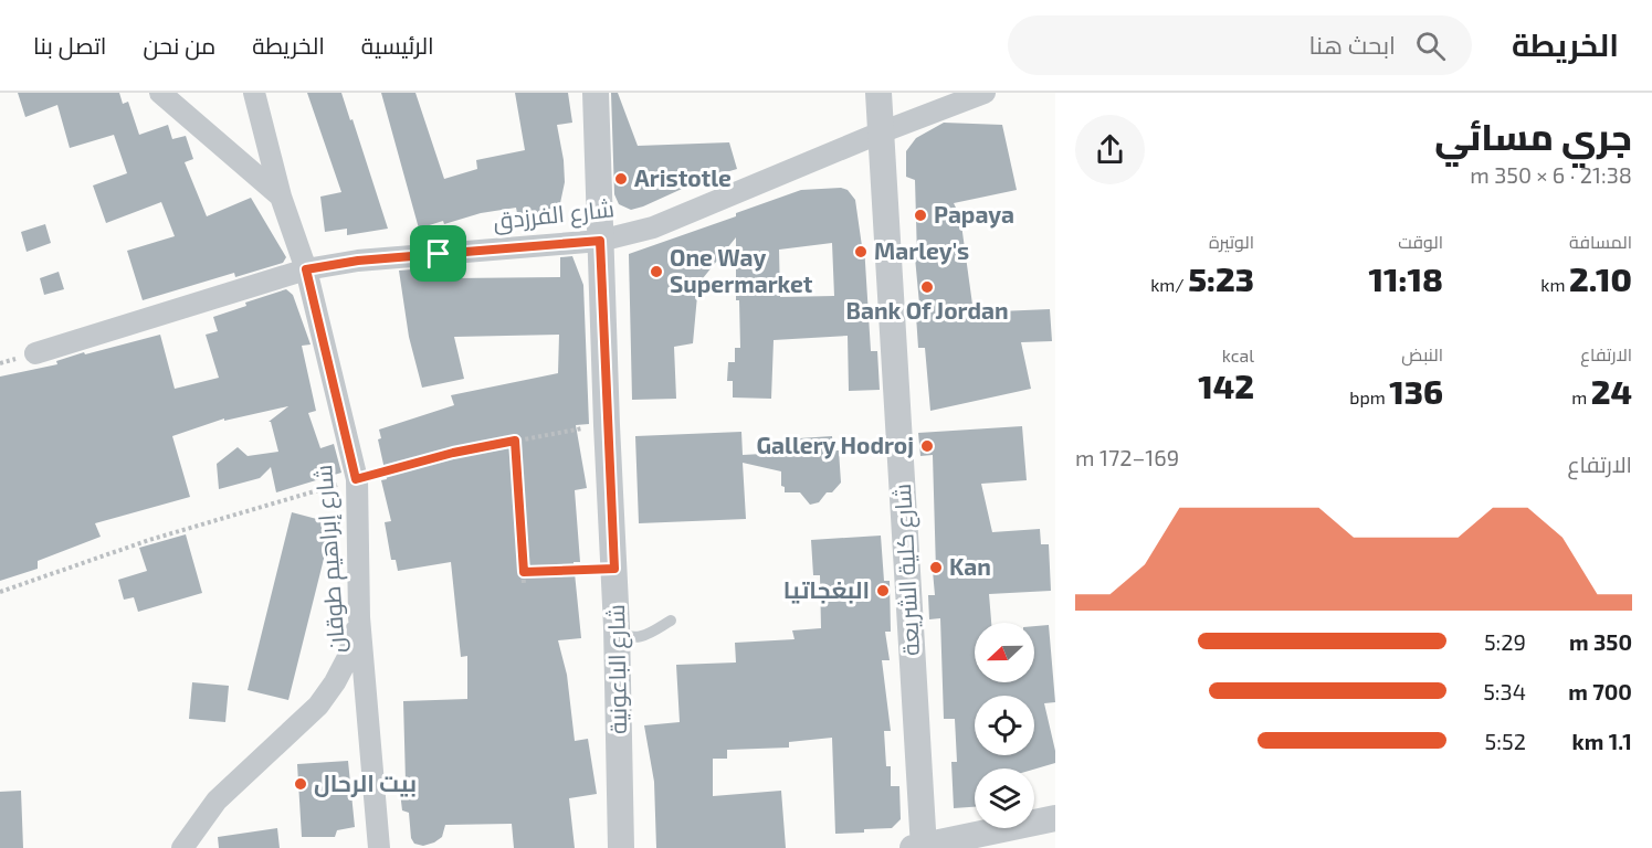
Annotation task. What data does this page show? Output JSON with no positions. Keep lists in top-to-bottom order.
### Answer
{
  "streets": {
    "street": [
      "شارع الفرزدق",
      "شارع إبراهيم طوقان",
      "شارع كلية الشريعة",
      "شارع الباعونية"
    ]
  },
  "crossings": [
    ["شارع الفرزدق", "شارع إبراهيم طوقان"],
    ["شارع الفرزدق", "شارع كلية الشريعة"],
    ["شارع الفرزدق", "شارع الباعونية"]
  ],
  "places": [
    "Aristotle",
    "Papaya",
    "Marley's",
    "One Way Supermarket",
    "Bank Of Jordan",
    "Gallery Hodroj",
    "Kan",
    "البغجاتيا",
    "بيت الرحال"
  ],
  "north": "left",
  "page": {
    "header": "الخريطة",
    "search": "ابحث هنا",
    "nav": [
      "الرئيسية",
      "الخريطة",
      "من نحن",
      "اتصل بنا"
    ],
    "heading": ["جري مسائي", "21:38 · 6 × 350 m"],
    "stats": [
      ["المسافة", "2.10 km"],
      ["الوقت", "11:18"],
      ["الوتيرة", "5:23 /km"],
      ["الارتفاع", "24 m"],
      ["النبض", "136 bpm"],
      ["kcal", "142"]
    ],
    "chart": ["الارتفاع", "169–172 m"],
    "list": [
      {
        "name": "350 m",
        "note": "5:29"
      },
      {
        "name": "700 m",
        "note": "5:34"
      },
      {
        "name": "1.1 km",
        "note": "5:52"
      }
    ]
  }
}
